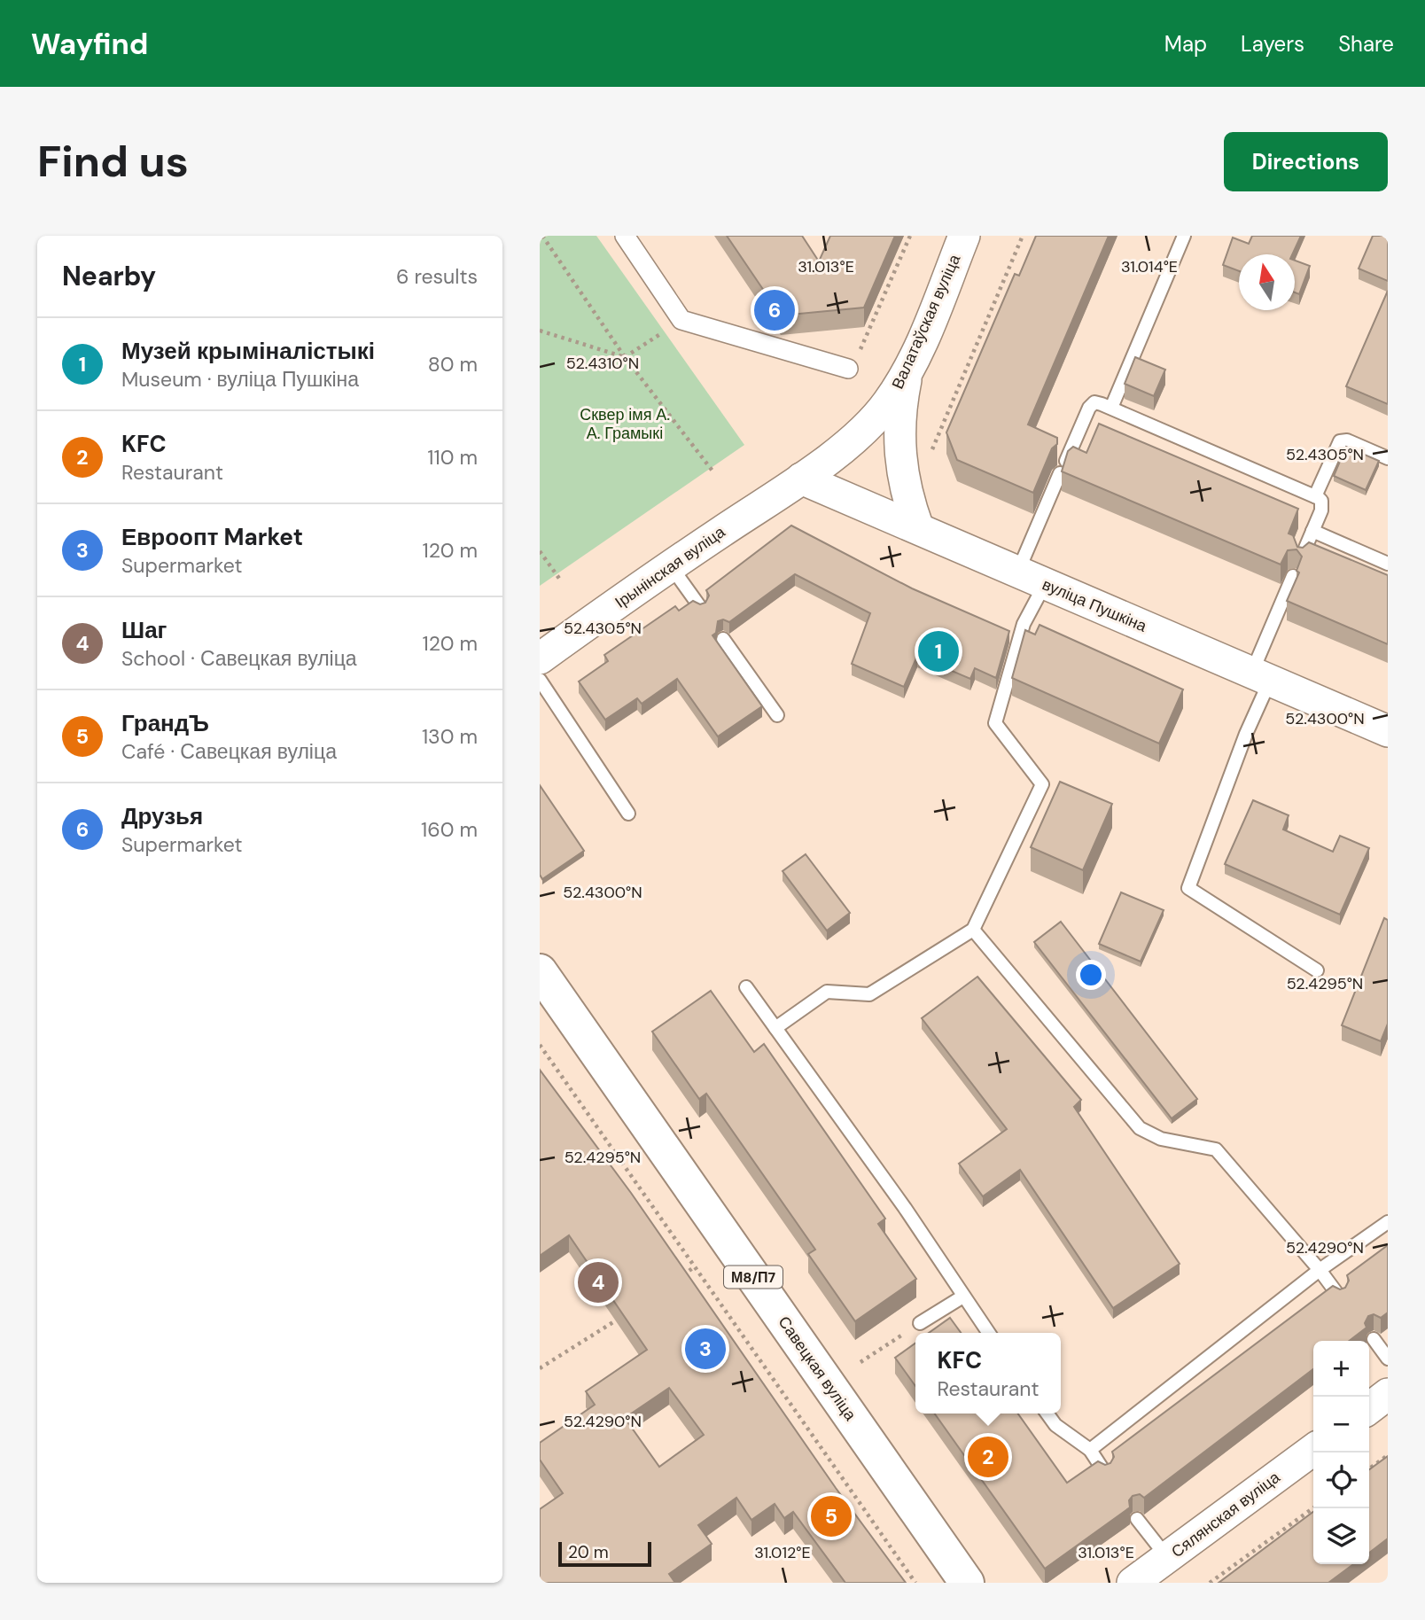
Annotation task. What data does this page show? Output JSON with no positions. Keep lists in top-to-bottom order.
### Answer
{
  "streets": {
    "main road": ["М8/П7", "Савецкая вуліца"],
    "street": [
      "Валатаўская вуліца",
      "Ірынінская вуліца",
      "вуліца Пушкіна",
      "Сялянская вуліца"
    ]
  },
  "crossings": [
    ["Валатаўская вуліца", "Ірынінская вуліца"],
    ["Валатаўская вуліца", "вуліца Пушкіна"],
    ["Ірынінская вуліца", "вуліца Пушкіна"]
  ],
  "parks": ["Сквер імя А. А. Грамыкі"],
  "scale_bar": "20 m",
  "north": "top",
  "page": {
    "header": "Wayfind",
    "nav": ["Map", "Layers", "Share"],
    "buttons": "Directions",
    "title": "Find us",
    "heading": ["Nearby", "6 results"],
    "pins": [
      "6",
      "1",
      "4",
      "3",
      "2",
      "5"
    ],
    "list": [
      {
        "mark": "1",
        "name": "Музей крыміналістыкі",
        "note": "Museum · вуліца Пушкіна",
        "value": "80 m"
      },
      {
        "mark": "2",
        "name": "KFC",
        "note": "Restaurant",
        "value": "110 m"
      },
      {
        "mark": "3",
        "name": "Евроопт Market",
        "note": "Supermarket",
        "value": "120 m"
      },
      {
        "mark": "4",
        "name": "Шаг",
        "note": "School · Савецкая вуліца",
        "value": "120 m"
      },
      {
        "mark": "5",
        "name": "ГрандЪ",
        "note": "Café · Савецкая вуліца",
        "value": "130 m"
      },
      {
        "mark": "6",
        "name": "Друзья",
        "note": "Supermarket",
        "value": "160 m"
      }
    ],
    "popup": ["KFC", "Restaurant"],
    "map_buttons": ["+", "−"],
    "scale": "20 m"
  },
  "coordinates": [
    "31.013°E",
    "31.014°E",
    "52.4310°N",
    "52.4305°N",
    "52.4300°N",
    "52.4295°N",
    "52.4290°N",
    "31.012°E"
  ]
}
